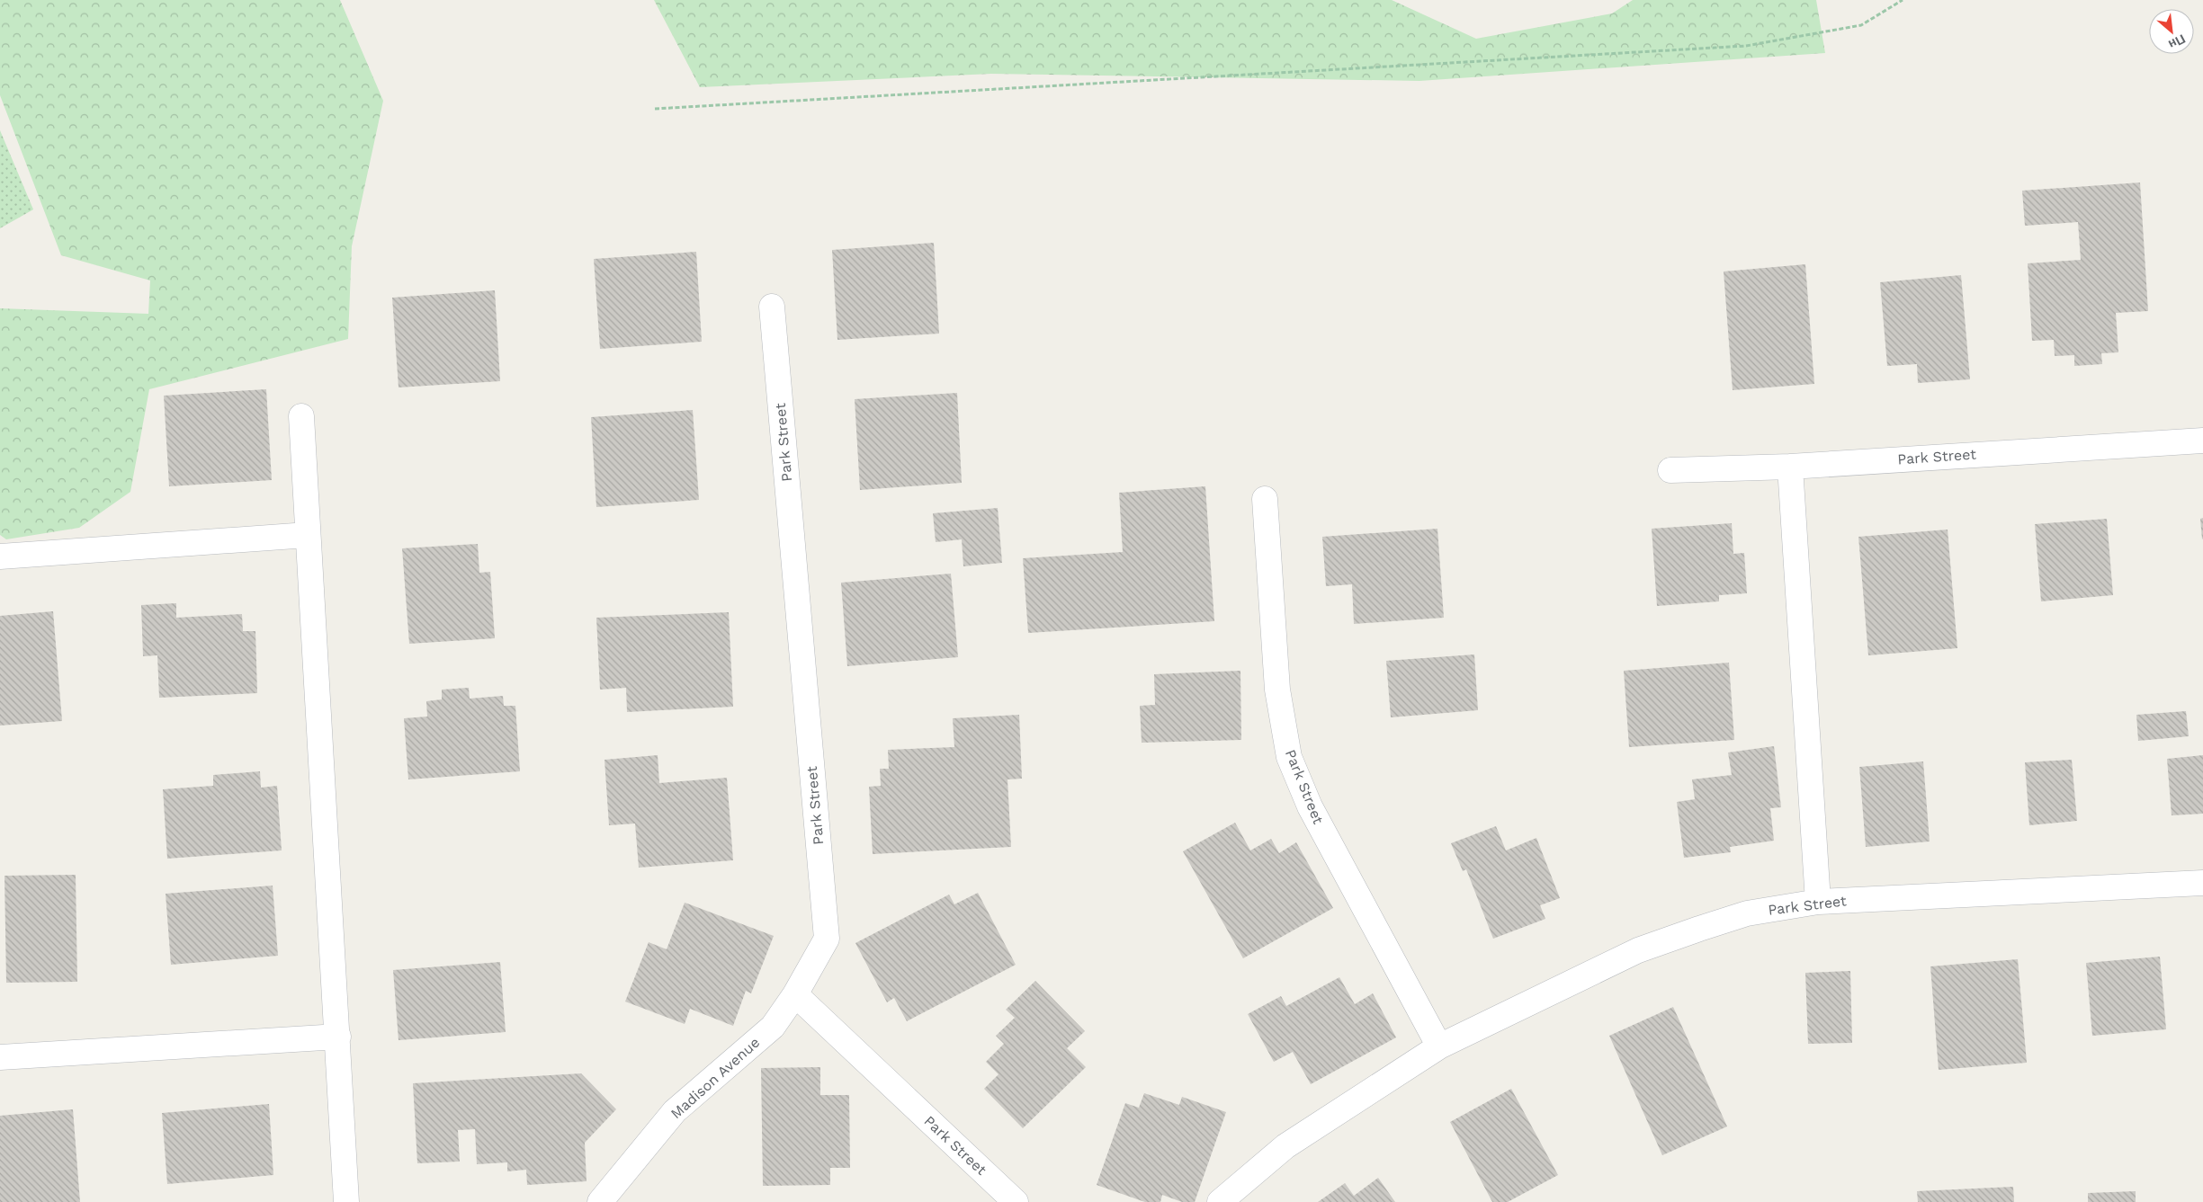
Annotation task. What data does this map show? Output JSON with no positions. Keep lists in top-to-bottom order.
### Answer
{
  "streets": {
    "street": ["Park Street", "Madison Avenue"]
  },
  "crossings": [
    ["Park Street", "Madison Avenue"]
  ],
  "north": "bottom right"
}
